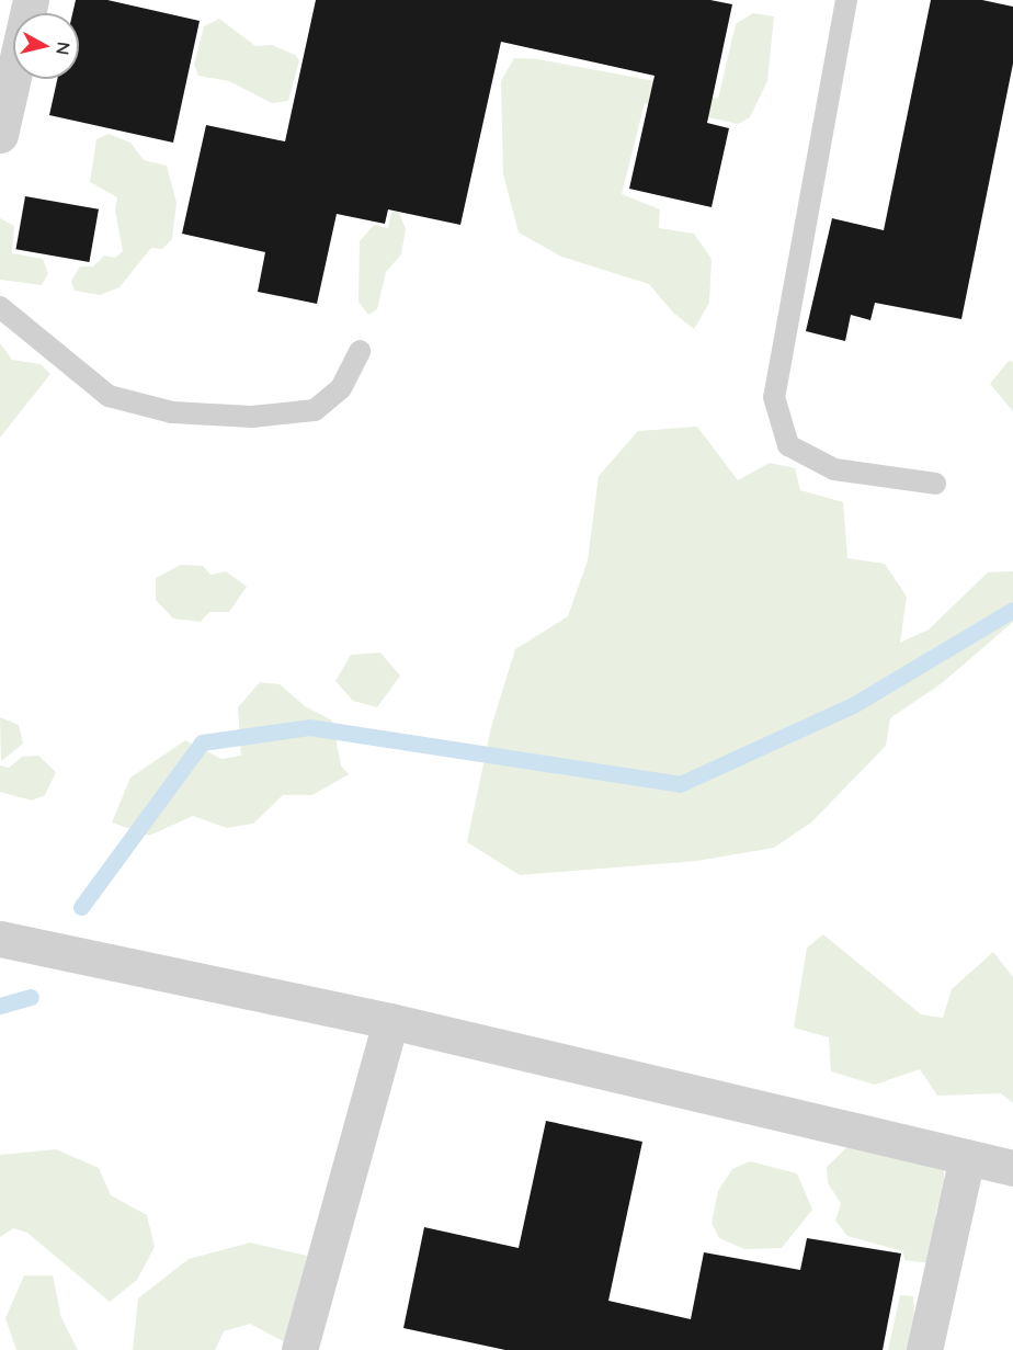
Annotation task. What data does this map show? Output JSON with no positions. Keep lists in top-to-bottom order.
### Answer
{
  "north": "right"
}
